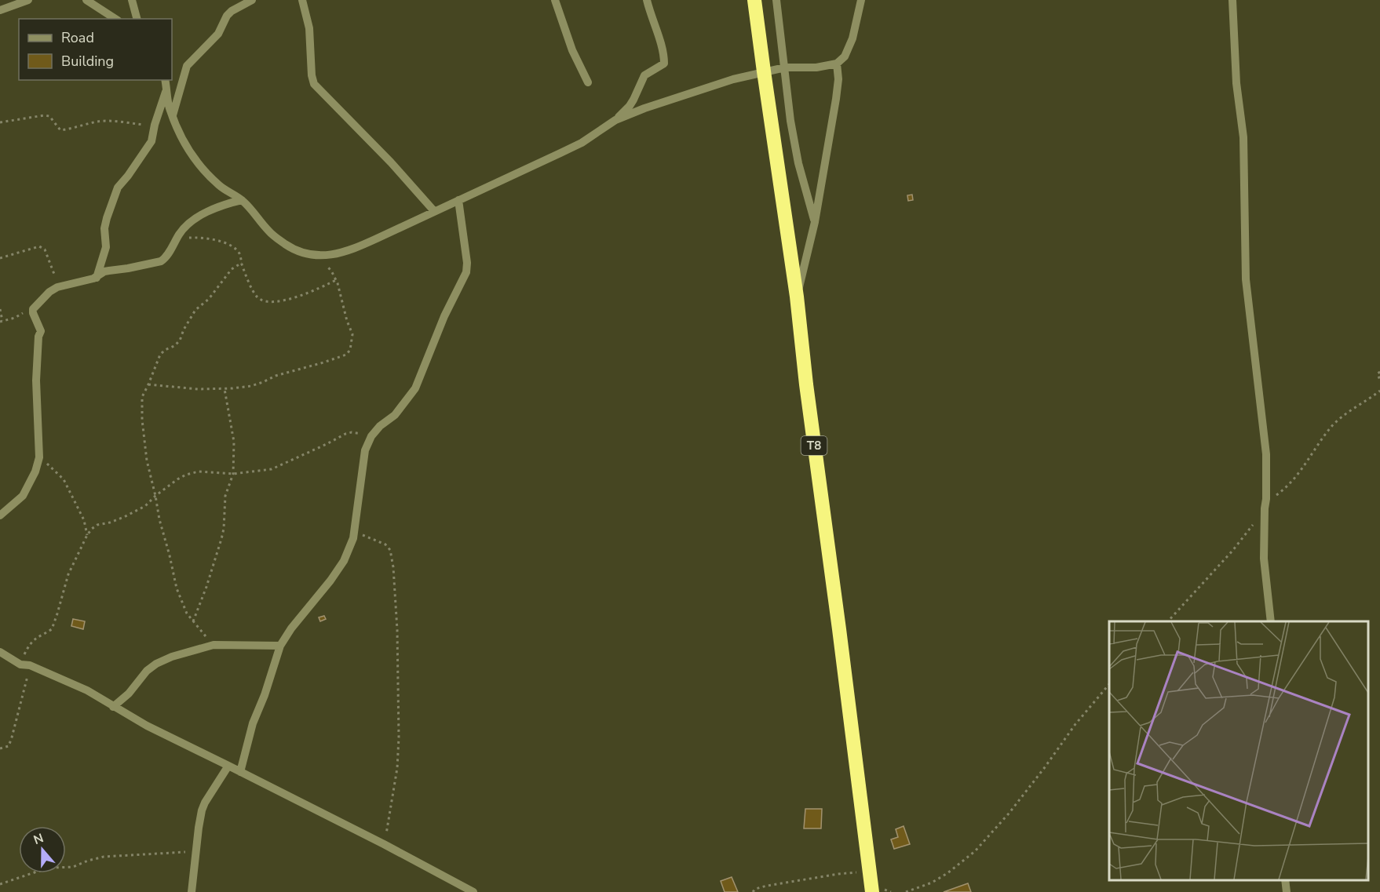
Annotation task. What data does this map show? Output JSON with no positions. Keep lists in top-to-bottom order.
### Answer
{
  "streets": {
    "highway": ["T8"]
  },
  "legend": ["Road", "Building"],
  "north": "top"
}
